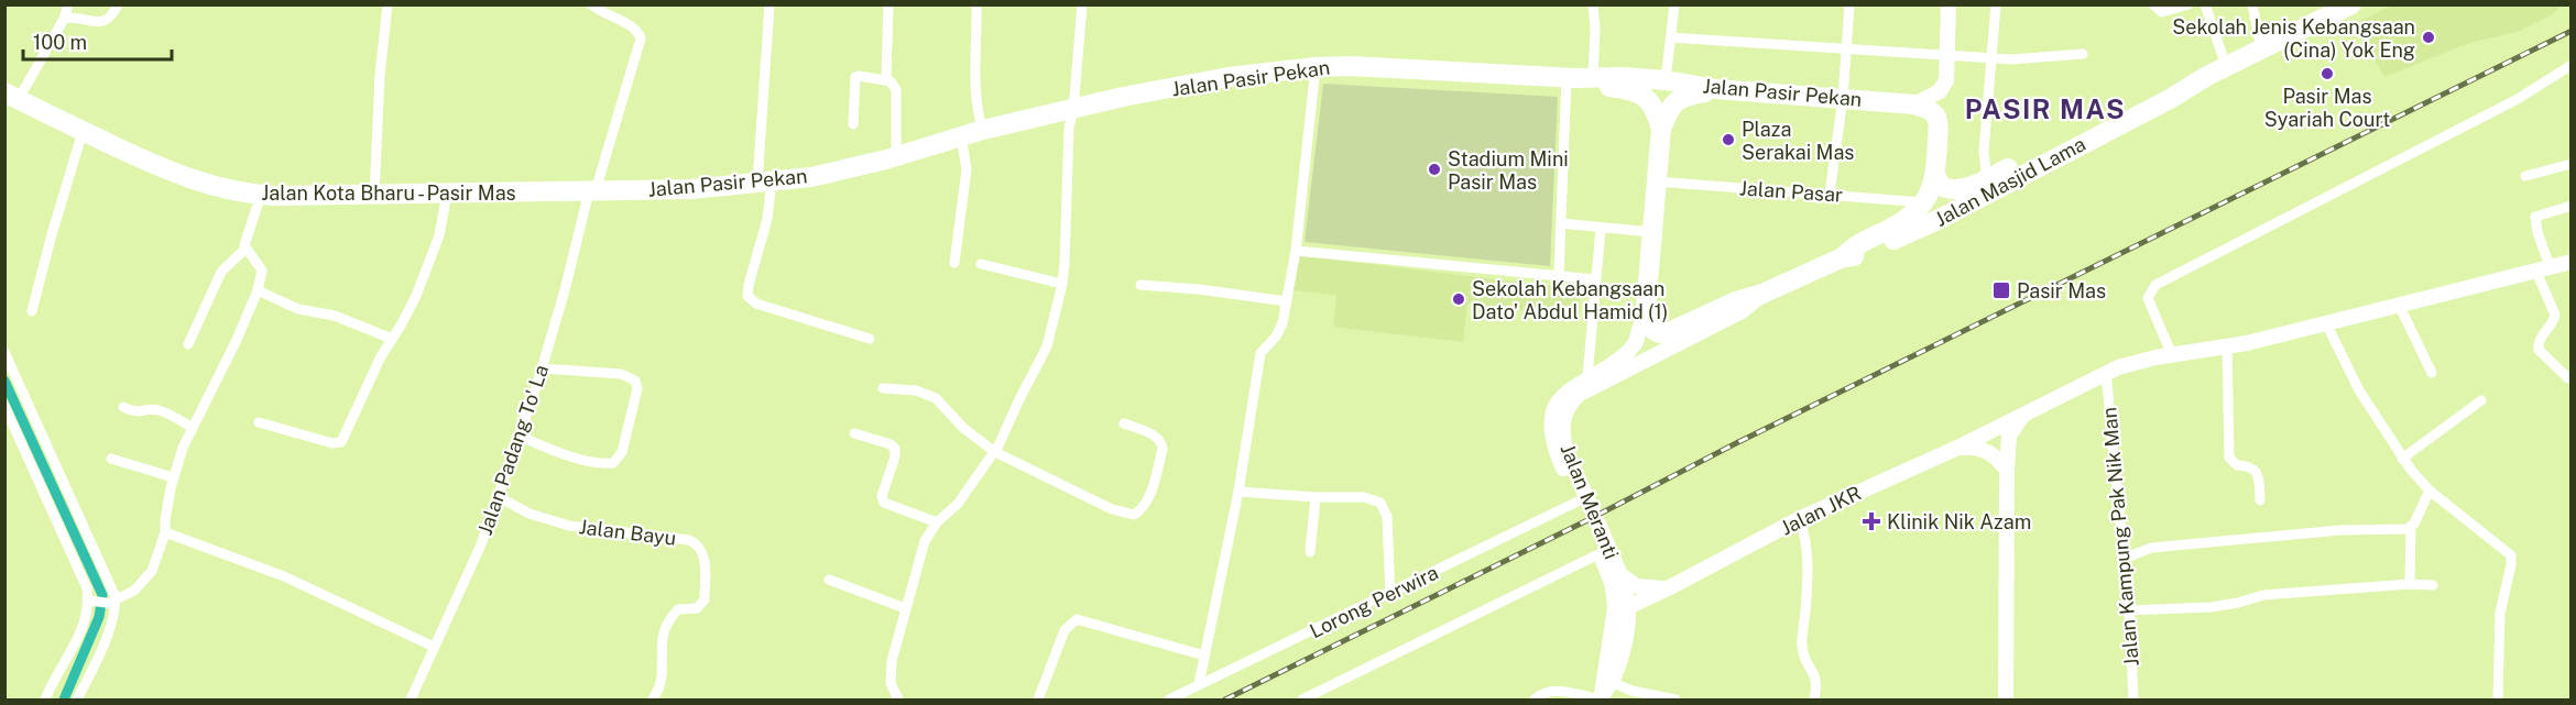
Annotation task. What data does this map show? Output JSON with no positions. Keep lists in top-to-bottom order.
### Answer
{
  "streets": {
    "highway": ["Jalan Pasir Pekan", "Jalan Masjid Lama", "Jalan Kota Bharu - Pasir Mas"],
    "street": [
      "Jalan Pasar",
      "Jalan Padang To' La",
      "Jalan Meranti",
      "Jalan JKR",
      "Jalan Bayu",
      "Jalan Kampung Pak Nik Man",
      "Lorong Perwira"
    ]
  },
  "crossings": [
    ["Jalan Pasir Pekan", "Jalan Kota Bharu - Pasir Mas"],
    ["Jalan Pasir Pekan", "Jalan Padang To' La"],
    ["Jalan Masjid Lama", "Jalan Pasar"],
    ["Jalan Masjid Lama", "Jalan Meranti"],
    ["Jalan Kota Bharu - Pasir Mas", "Jalan Padang To' La"],
    ["Jalan Padang To' La", "Jalan Bayu"],
    ["Jalan Meranti", "Jalan JKR"],
    ["Jalan Meranti", "Lorong Perwira"],
    ["Jalan JKR", "Jalan Kampung Pak Nik Man"]
  ],
  "districts": ["PASIR MAS"],
  "places": {
    "other": [
      "Sekolah Jenis Kebangsaan (Cina) Yok Eng",
      "Pasir Mas Syariah Court",
      "Plaza Serakai Mas",
      "Stadium Mini Pasir Mas",
      "Sekolah Kebangsaan Dato' Abdul Hamid (1)"
    ],
    "transit": ["Pasir Mas"],
    "health": ["Klinik Nik Azam"]
  },
  "scale_bar": "100 m"
}
